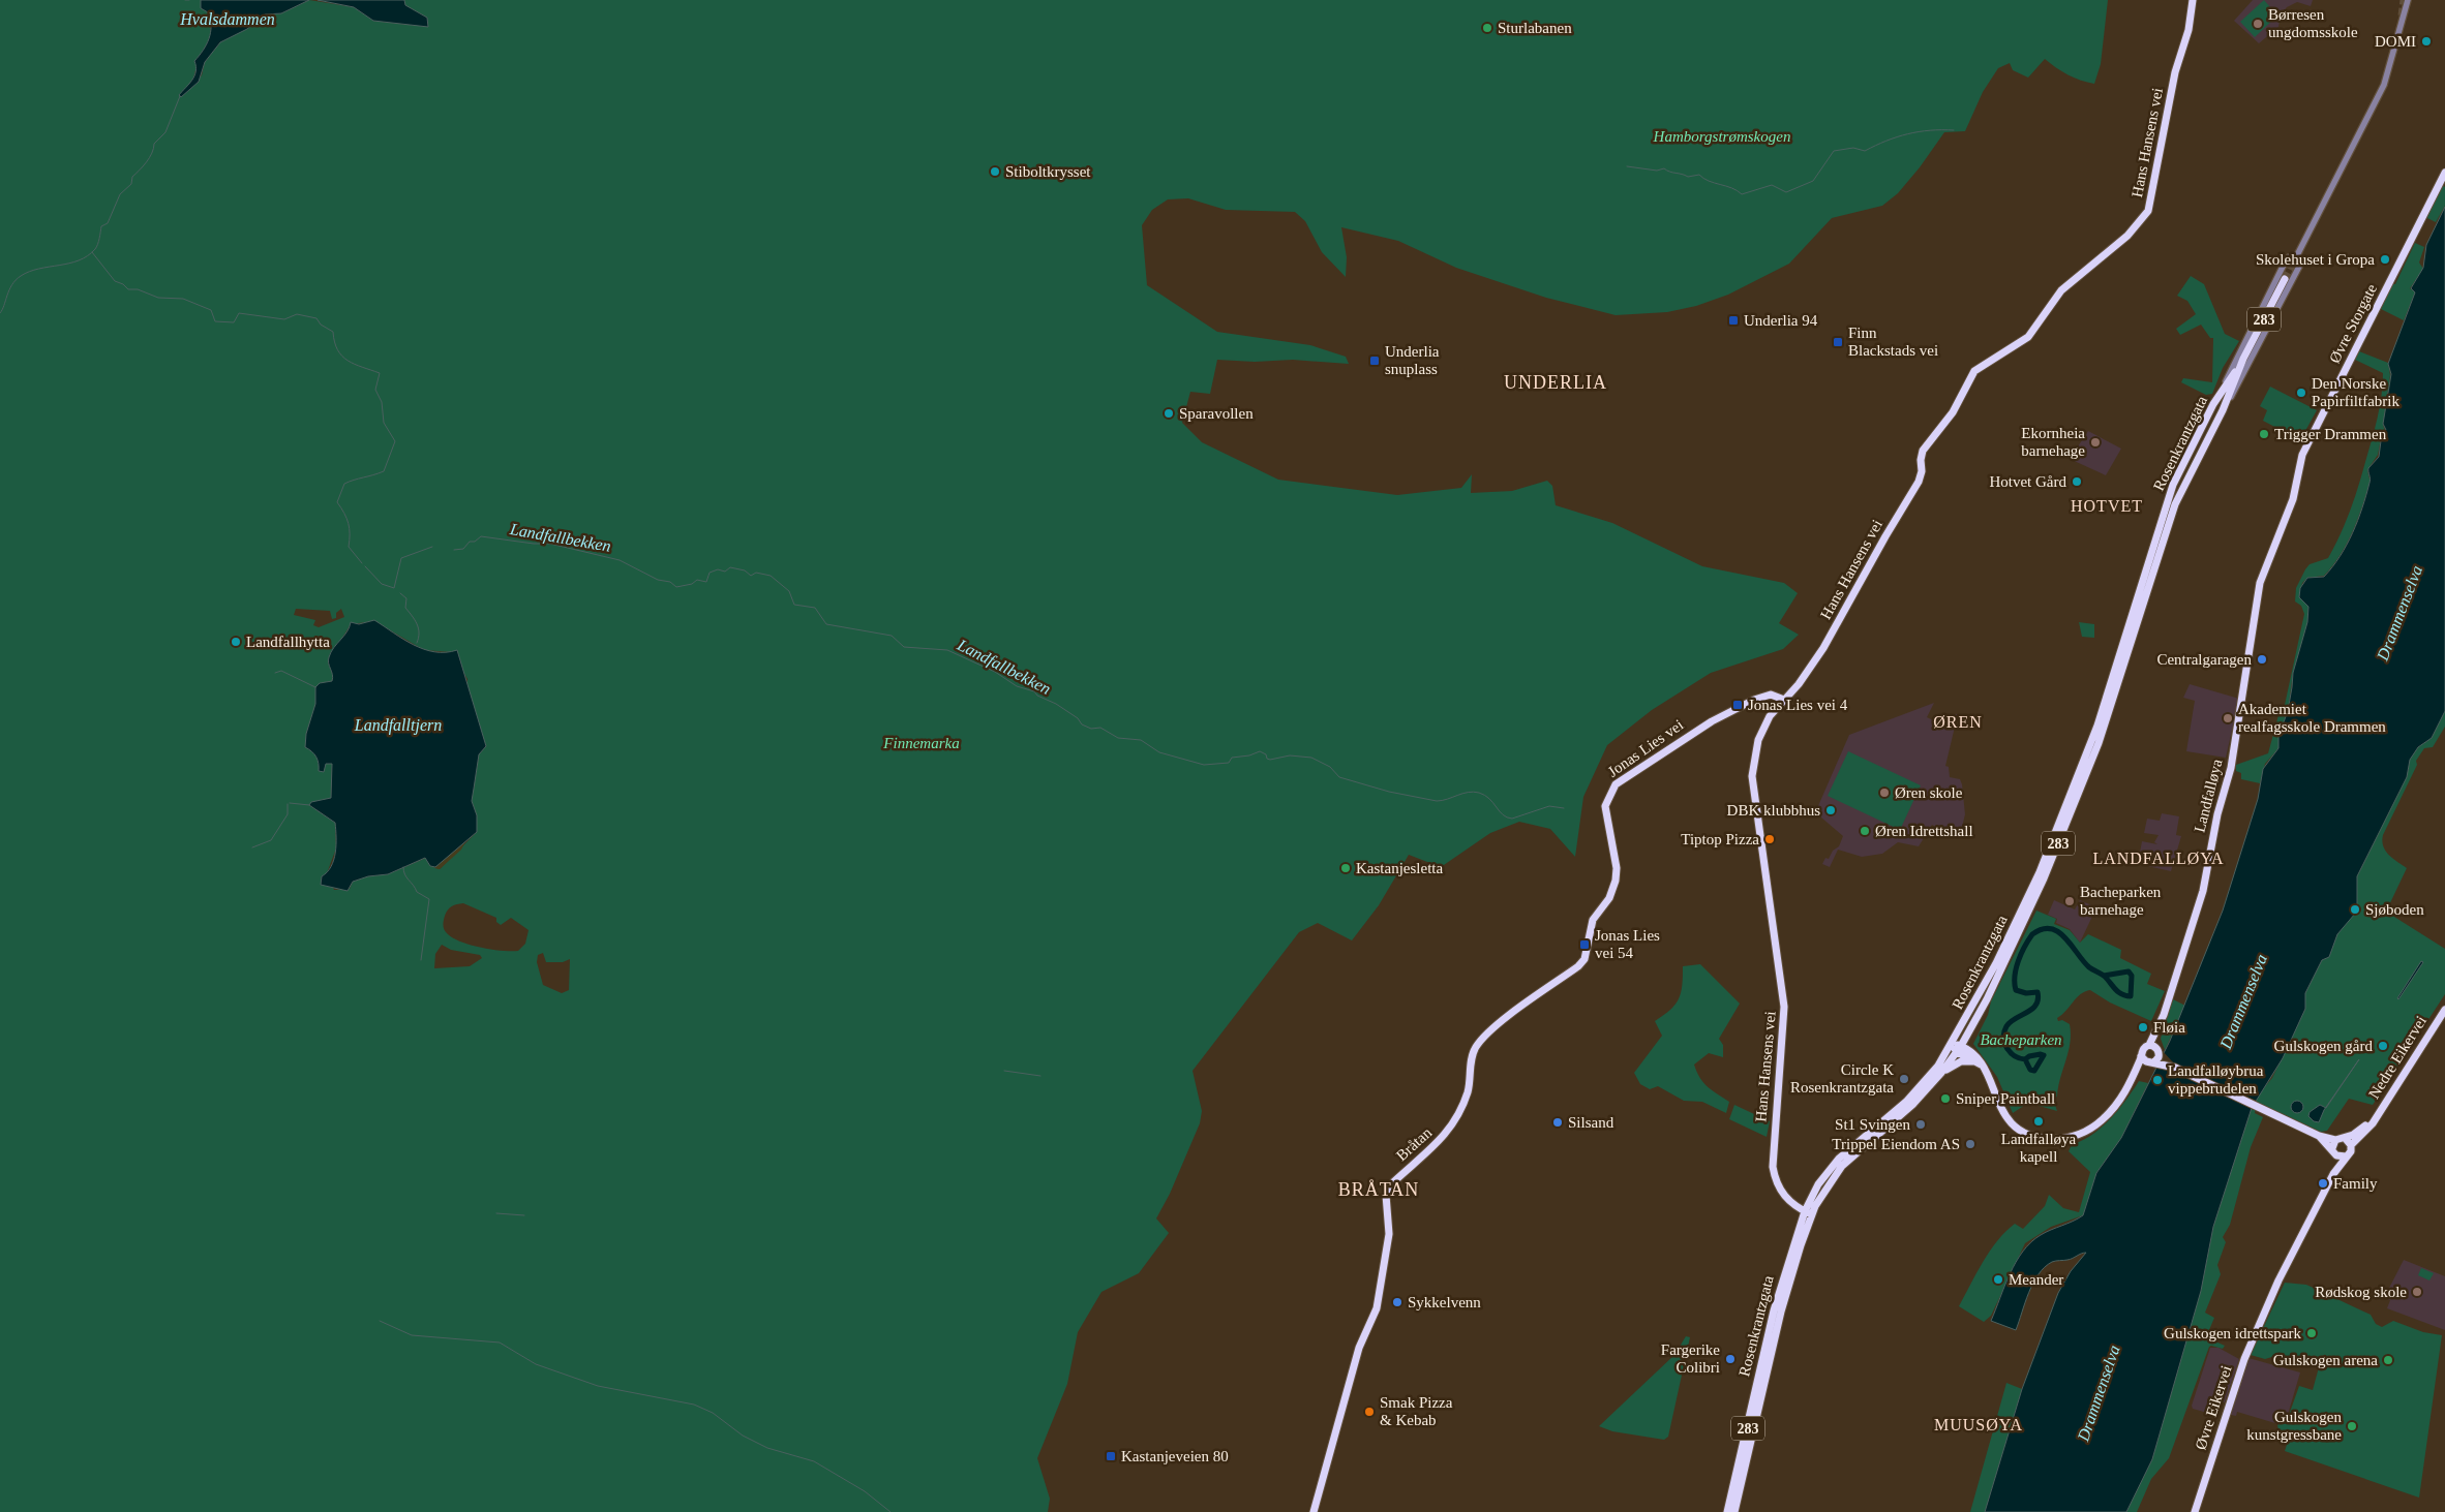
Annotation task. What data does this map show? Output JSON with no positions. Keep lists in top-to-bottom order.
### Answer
{
  "streets": {
    "main road": [
      "Hans Hansens vei",
      "283",
      "Øvre Storgate",
      "Rosenkrantzgata",
      "Jonas Lies vei",
      "Landfalløya",
      "Nedre Eikervei",
      "Bråtan",
      "Øvre Eikervei"
    ]
  },
  "crossings": [
    ["Hans Hansens vei", "Rosenkrantzgata"],
    ["Hans Hansens vei", "Jonas Lies vei"],
    ["283", "Rosenkrantzgata"],
    ["Øvre Storgate", "Landfalløya"],
    ["Jonas Lies vei", "Bråtan"],
    ["Nedre Eikervei", "Øvre Eikervei"]
  ],
  "districts": [
    "UNDERLIA",
    "HOTVET",
    "ØREN",
    "LANDFALLØYA",
    "BRÅTAN",
    "MUUSØYA"
  ],
  "water": [
    "Hvalsdammen",
    "Landfallbekken",
    "Drammenselva",
    "Landfalltjern"
  ],
  "parks": ["Hamborgstrømskogen", "Finnemarka", "Bacheparken"],
  "places": {
    "other": [
      "Børresen ungdomsskole",
      "Sturlabanen",
      "DOMI",
      "Stiboltkrysset",
      "Skolehuset i Gropa",
      "Den Norske Papirfiltfabrik",
      "Sparavollen",
      "Trigger Drammen",
      "Ekornheia barnehage",
      "Hotvet Gård",
      "Landfallhytta",
      "Centralgaragen",
      "Akademiet realfagsskole Drammen",
      "Øren skole",
      "DBK klubbhus",
      "Øren Idrettshall",
      "Tiptop Pizza",
      "Kastanjesletta",
      "Bacheparken barnehage",
      "Sjøboden",
      "Fløia",
      "Gulskogen gård",
      "Circle K Rosenkrantzgata",
      "Landfalløybrua vippebrudelen",
      "Sniper Paintball",
      "Landfalløya kapell",
      "Silsand",
      "St1 Svingen",
      "Trippel Eiendom AS",
      "Family",
      "Meander",
      "Rødskog skole",
      "Sykkelvenn",
      "Gulskogen idrettspark",
      "Fargerike Colibri",
      "Gulskogen arena",
      "Smak Pizza & Kebab",
      "Gulskogen kunstgressbane"
    ],
    "transit": [
      "Underlia 94",
      "Finn Blackstads vei",
      "Underlia snuplass",
      "Jonas Lies vei 4",
      "Jonas Lies vei 54",
      "Kastanjeveien 80"
    ]
  }
}
